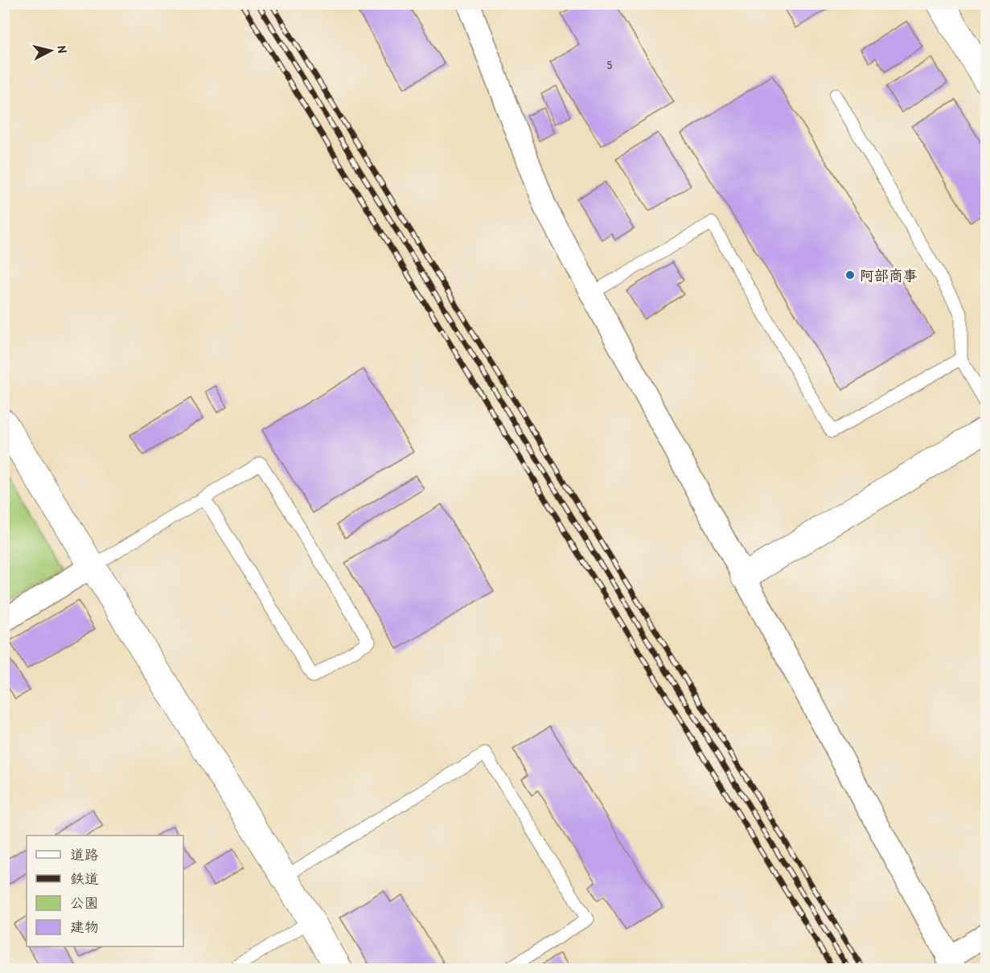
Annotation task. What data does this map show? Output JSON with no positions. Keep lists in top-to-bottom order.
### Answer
{
  "places": ["阿部商事"],
  "house_numbers": ["5"],
  "legend": [
    "道路",
    "鉄道",
    "公園",
    "建物"
  ],
  "north": "right"
}
